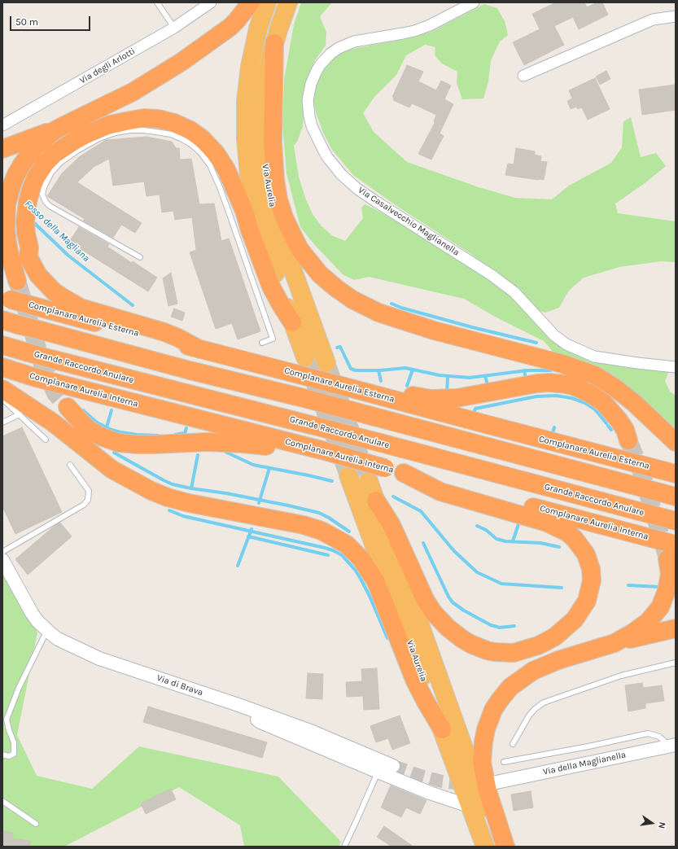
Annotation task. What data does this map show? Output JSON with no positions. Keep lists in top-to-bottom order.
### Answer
{
  "streets": {
    "highway": [
      "Via Aurelia",
      "Complanare Aurelia Esterna",
      "Grande Raccordo Anulare",
      "Complanare Aurelia Interna"
    ],
    "street": [
      "Via degli Arlotti",
      "Via Casalvecchio Maglianella",
      "Via di Brava",
      "Via della Maglianella"
    ]
  },
  "water": ["Fosso della Magliana"],
  "scale_bar": "50 m",
  "north": "right"
}
